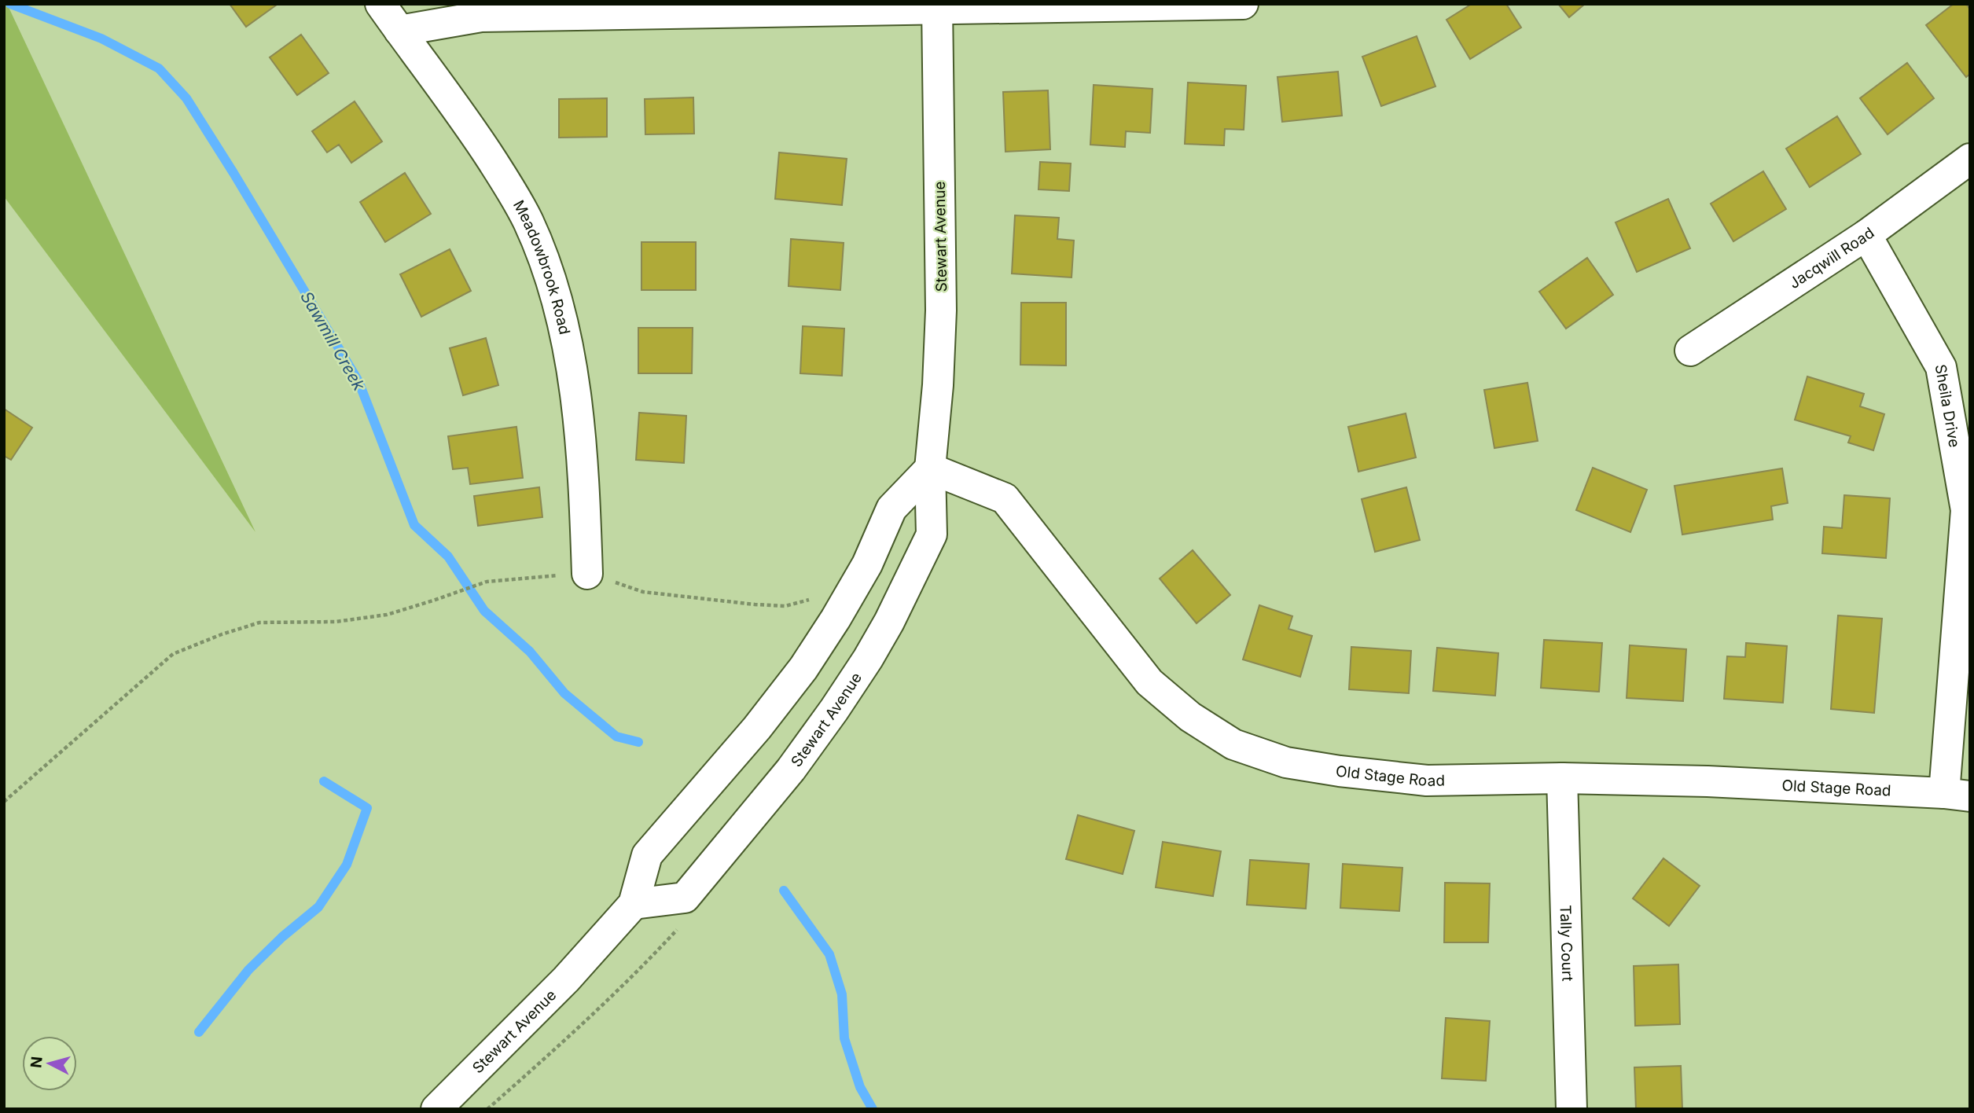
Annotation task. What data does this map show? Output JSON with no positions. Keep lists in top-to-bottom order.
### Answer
{
  "streets": {
    "street": [
      "Stewart Avenue",
      "Jacqwill Road",
      "Meadowbrook Road",
      "Sheila Drive",
      "Old Stage Road",
      "Tally Court"
    ]
  },
  "crossings": [
    ["Stewart Avenue", "Old Stage Road"],
    ["Jacqwill Road", "Sheila Drive"],
    ["Sheila Drive", "Old Stage Road"],
    ["Old Stage Road", "Tally Court"]
  ],
  "water": ["Sawmill Creek"],
  "north": "left"
}
